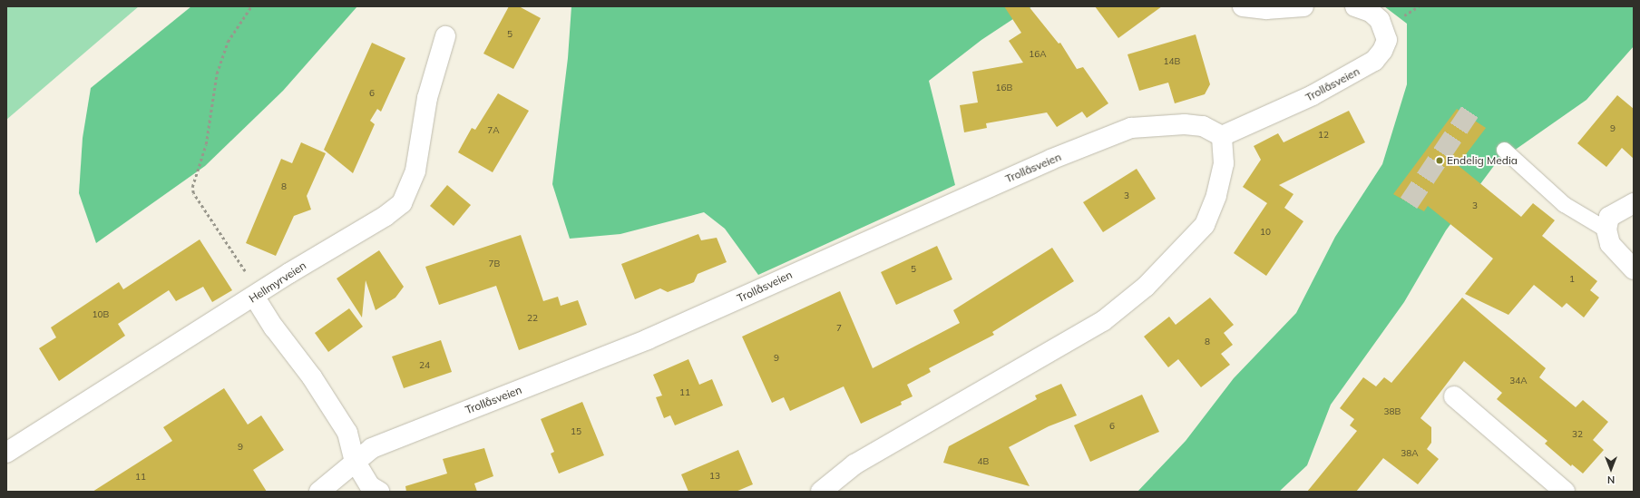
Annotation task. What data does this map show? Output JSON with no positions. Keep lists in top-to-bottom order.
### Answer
{
  "streets": {
    "street": ["Trollåsveien", "Hellmyrveien"]
  },
  "places": ["Endelig Media"],
  "house_numbers": [
    "5",
    "16A",
    "14B",
    "16B",
    "6",
    "9",
    "7A",
    "12",
    "8",
    "3",
    "3",
    "10",
    "7B",
    "5",
    "1",
    "10B",
    "22",
    "7",
    "8",
    "9",
    "24",
    "34A",
    "11",
    "38B",
    "6",
    "15",
    "32",
    "9",
    "38A",
    "4B",
    "13",
    "11"
  ],
  "north": "bottom"
}
